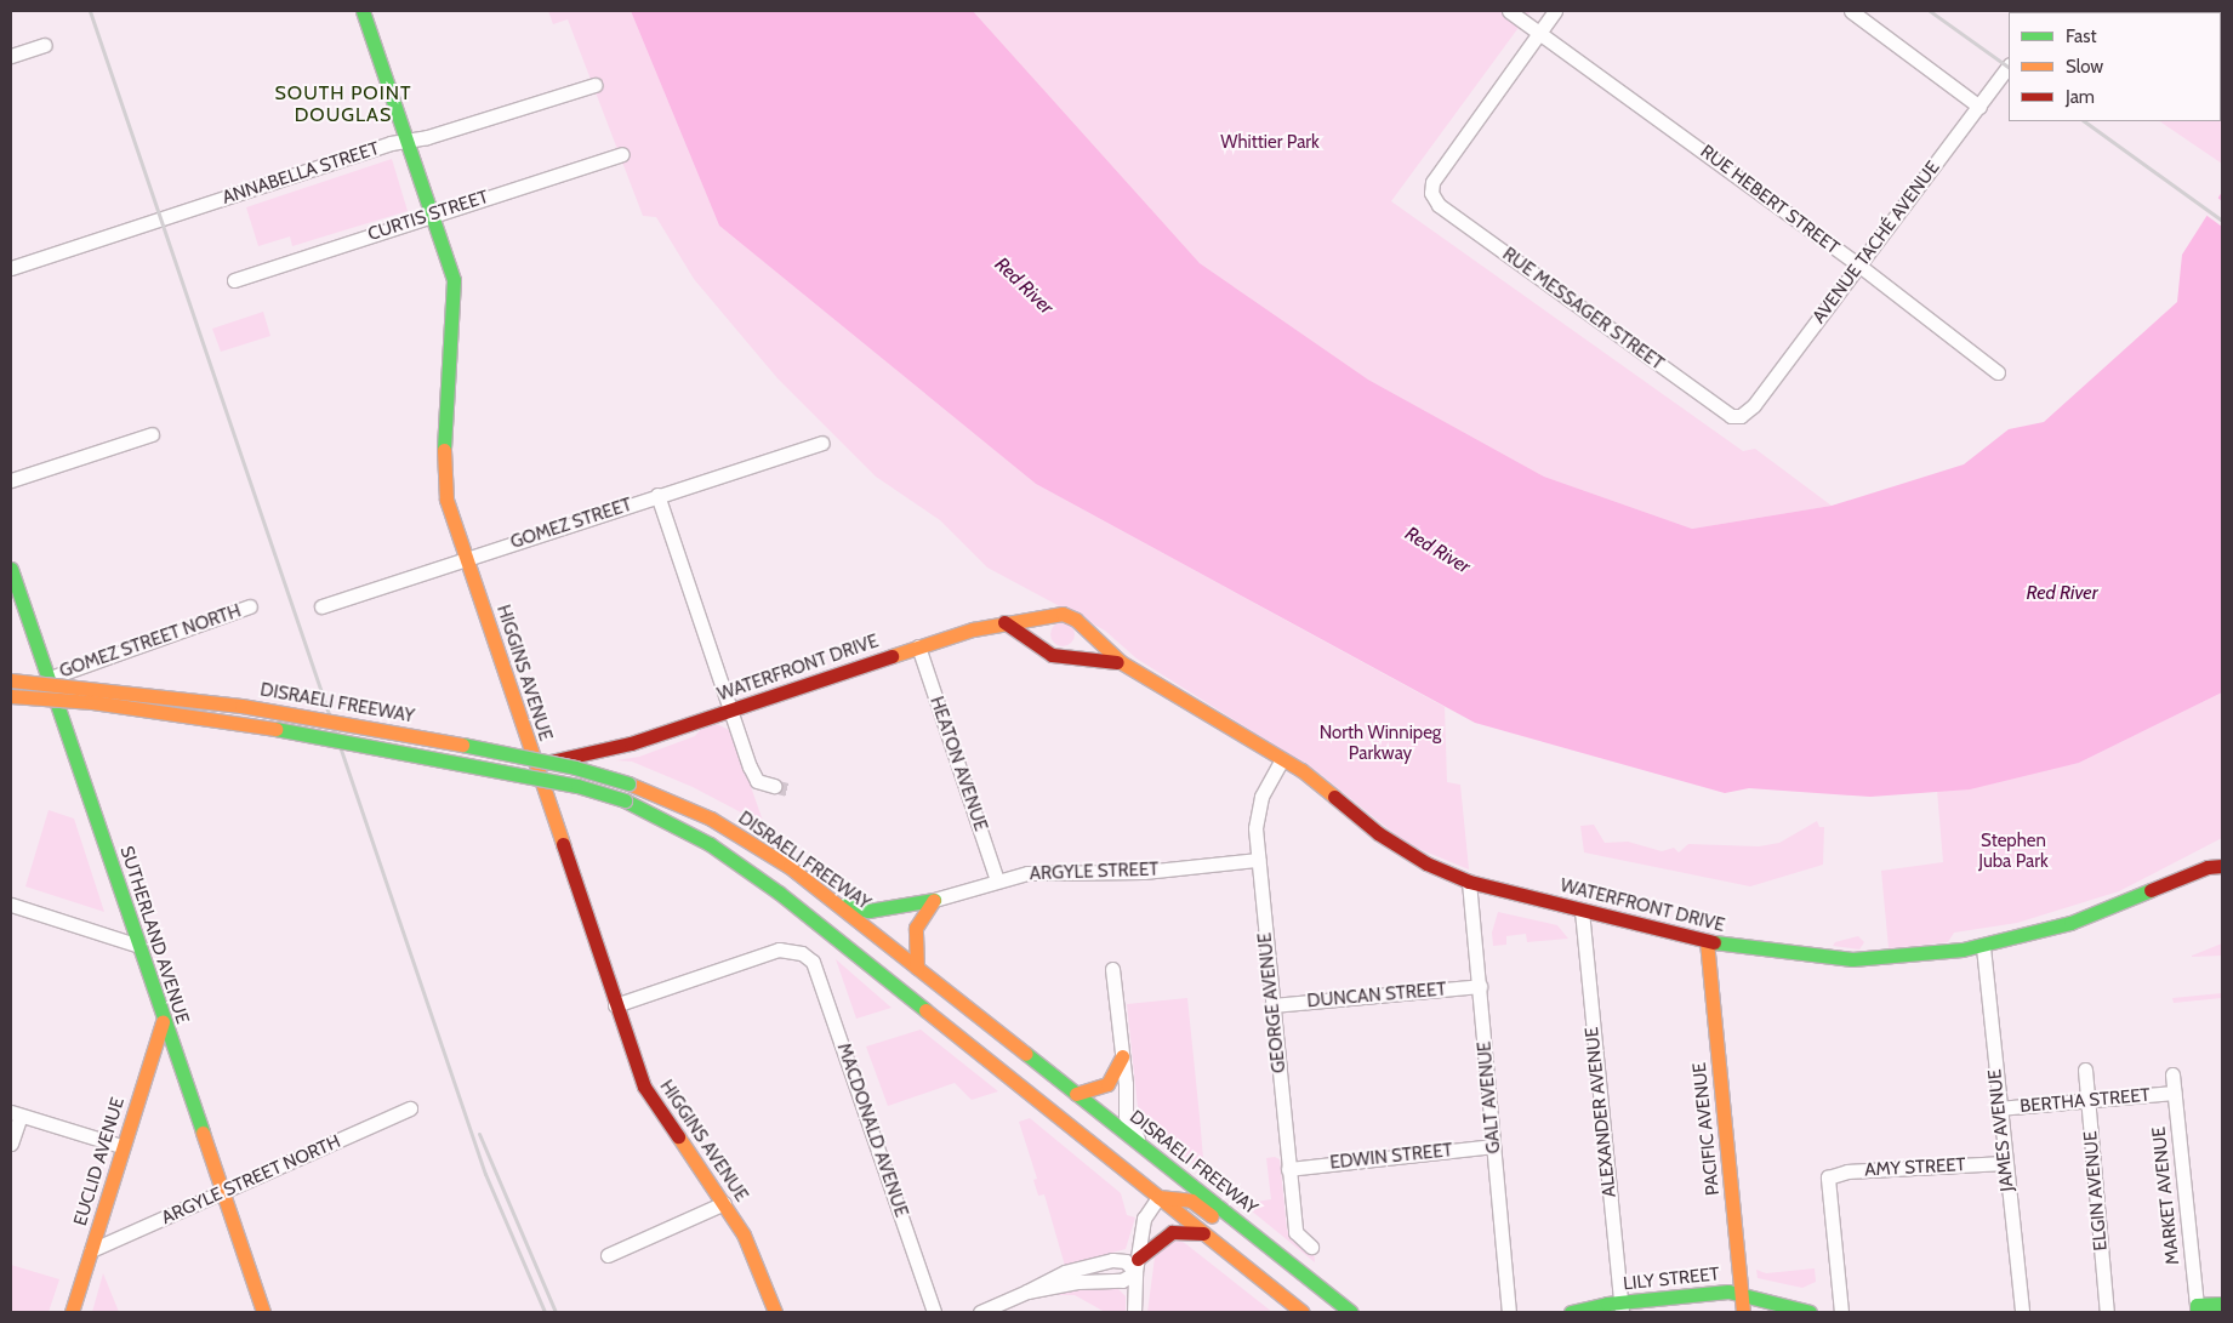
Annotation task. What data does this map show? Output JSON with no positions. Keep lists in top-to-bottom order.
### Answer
{
  "streets": {
    "main road": [
      "WATERFRONT DRIVE",
      "HIGGINS AVENUE",
      "DISRAELI FREEWAY",
      "SUTHERLAND AVENUE",
      "PACIFIC AVENUE",
      "EUCLID AVENUE",
      "LILY STREET"
    ],
    "street": [
      "ANNABELLA STREET",
      "RUE HEBERT STREET",
      "CURTIS STREET",
      "AVENUE TACHÉ AVENUE",
      "RUE MESSAGER STREET",
      "GOMEZ STREET",
      "GOMEZ STREET NORTH",
      "HEATON AVENUE",
      "ARGYLE STREET",
      "DUNCAN STREET",
      "GEORGE AVENUE",
      "GALT AVENUE",
      "BERTHA STREET",
      "ALEXANDER AVENUE",
      "MACDONALD AVENUE",
      "JAMES AVENUE",
      "EDWIN STREET",
      "AMY STREET",
      "ARGYLE STREET NORTH",
      "ELGIN AVENUE",
      "MARKET AVENUE"
    ]
  },
  "crossings": [
    ["ANNABELLA STREET", "HIGGINS AVENUE"],
    ["RUE HEBERT STREET", "AVENUE TACHÉ AVENUE"],
    ["RUE HEBERT STREET", "RUE MESSAGER STREET"],
    ["CURTIS STREET", "HIGGINS AVENUE"],
    ["AVENUE TACHÉ AVENUE", "RUE MESSAGER STREET"],
    ["GOMEZ STREET", "HIGGINS AVENUE"],
    ["GOMEZ STREET NORTH", "SUTHERLAND AVENUE"],
    ["WATERFRONT DRIVE", "HIGGINS AVENUE"],
    ["WATERFRONT DRIVE", "HEATON AVENUE"],
    ["WATERFRONT DRIVE", "GEORGE AVENUE"],
    ["WATERFRONT DRIVE", "GALT AVENUE"],
    ["WATERFRONT DRIVE", "ALEXANDER AVENUE"],
    ["WATERFRONT DRIVE", "PACIFIC AVENUE"],
    ["WATERFRONT DRIVE", "JAMES AVENUE"],
    ["HIGGINS AVENUE", "MACDONALD AVENUE"],
    ["HEATON AVENUE", "ARGYLE STREET"],
    ["ARGYLE STREET", "GEORGE AVENUE"],
    ["SUTHERLAND AVENUE", "EUCLID AVENUE"],
    ["SUTHERLAND AVENUE", "ARGYLE STREET NORTH"],
    ["DUNCAN STREET", "GEORGE AVENUE"],
    ["DUNCAN STREET", "GALT AVENUE"],
    ["GEORGE AVENUE", "EDWIN STREET"],
    ["GALT AVENUE", "EDWIN STREET"],
    ["BERTHA STREET", "JAMES AVENUE"],
    ["BERTHA STREET", "ELGIN AVENUE"],
    ["BERTHA STREET", "MARKET AVENUE"],
    ["ALEXANDER AVENUE", "LILY STREET"],
    ["PACIFIC AVENUE", "LILY STREET"],
    ["JAMES AVENUE", "AMY STREET"],
    ["EUCLID AVENUE", "ARGYLE STREET NORTH"]
  ],
  "districts": ["SOUTH POINT DOUGLAS"],
  "water": ["Red River"],
  "parks": ["Whittier Park", "North Winnipeg Parkway", "Stephen Juba Park"],
  "legend": ["Fast", "Slow", "Jam"]
}
